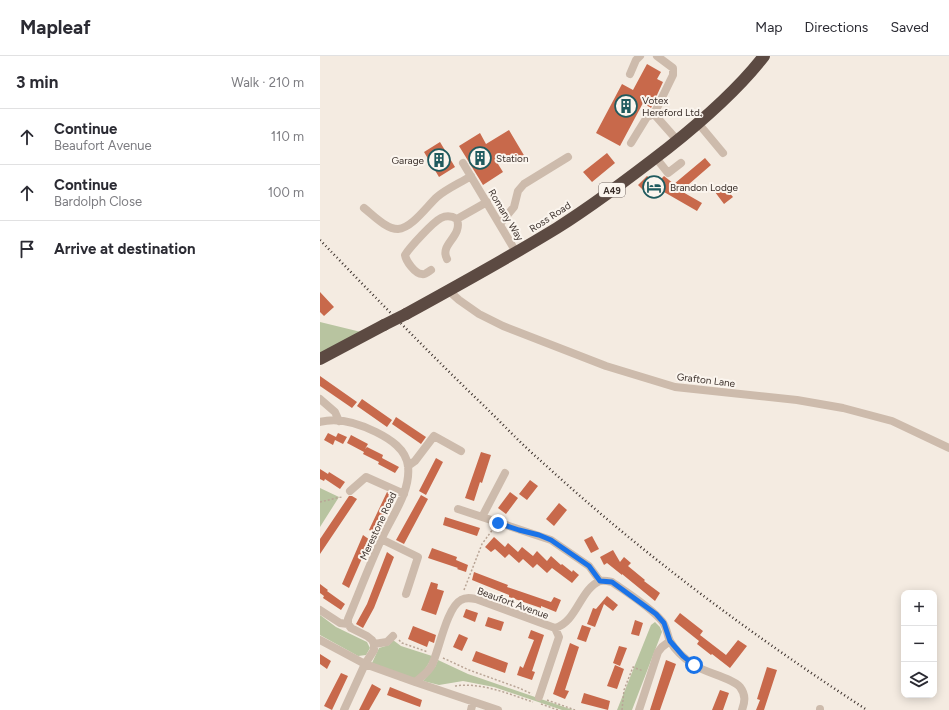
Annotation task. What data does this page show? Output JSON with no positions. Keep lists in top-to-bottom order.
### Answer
{
  "streets": {
    "highway": ["A49", "Ross Road"],
    "street": [
      "Romany Way",
      "Grafton Lane",
      "Merestone Road",
      "Beaufort Avenue"
    ]
  },
  "crossings": [
    ["Romany Way", "Ross Road"],
    ["Ross Road", "Grafton Lane"]
  ],
  "places": {
    "building": ["Votex Hereford Ltd.", "Station", "Garage"],
    "hotel": ["Brandon Lodge"]
  },
  "page": {
    "header": "Mapleaf",
    "nav": ["Map", "Directions", "Saved"],
    "heading": ["3 min", "Walk · 210 m"],
    "list": [
      ["Continue", "Beaufort Avenue", "110 m"],
      ["Continue", "Bardolph Close", "100 m"],
      "Arrive at destination"
    ],
    "map_buttons": ["+", "−"]
  }
}
